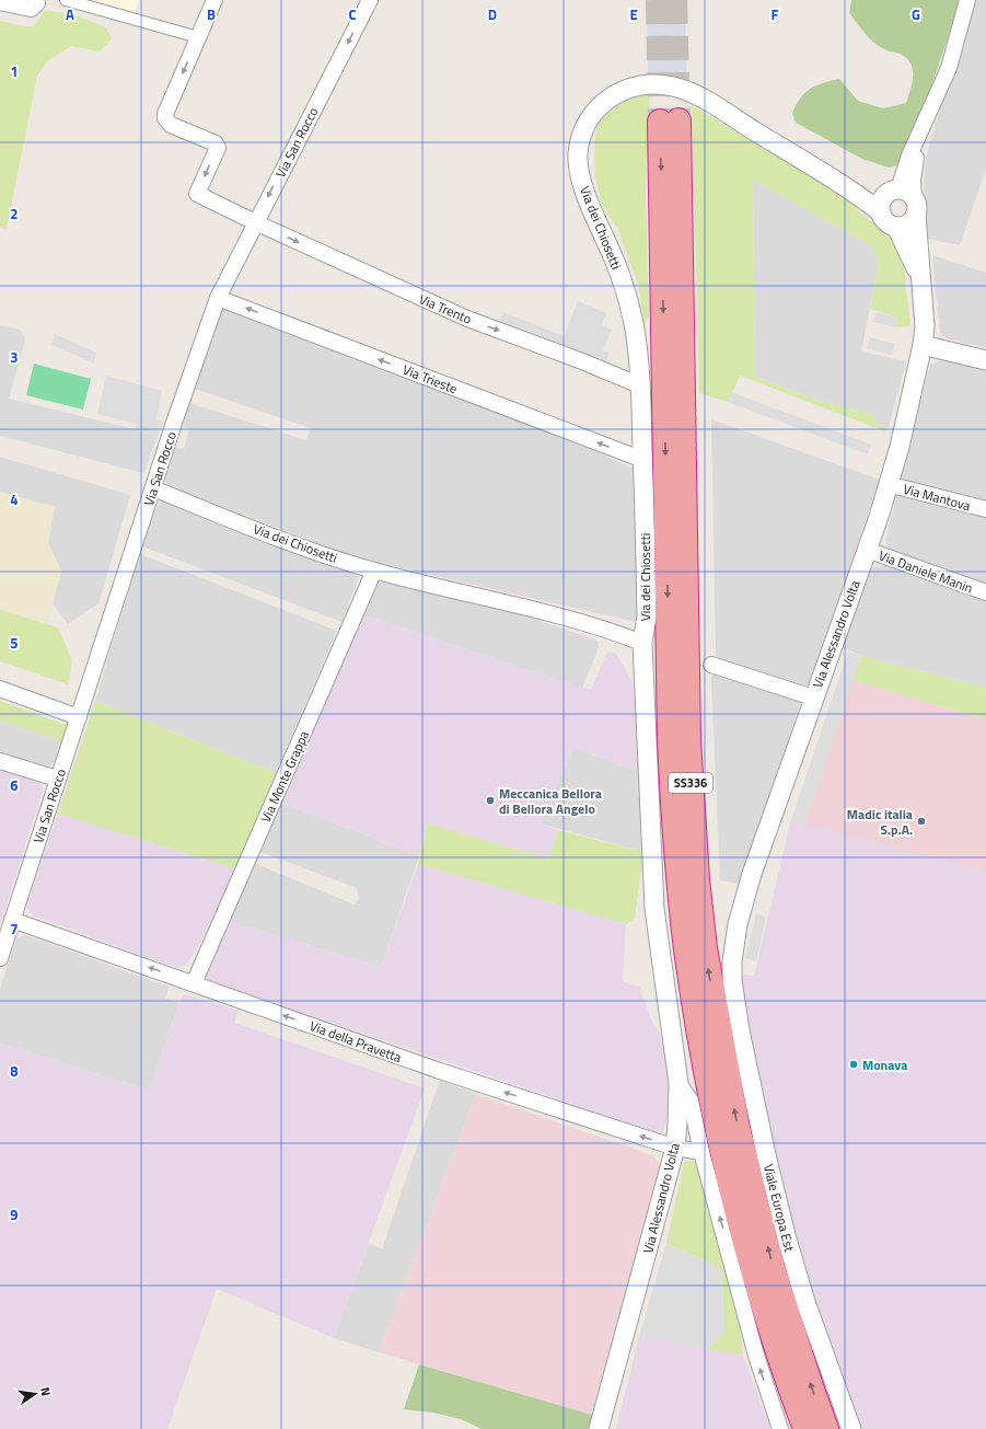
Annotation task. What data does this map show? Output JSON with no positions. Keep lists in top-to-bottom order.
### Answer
{
  "streets": {
    "highway": ["SS336"],
    "street": [
      "Via San Rocco",
      "Via dei Chiosetti",
      "Via Trento",
      "Via Trieste",
      "Via Mantova",
      "Via Daniele Manin",
      "Via Alessandro Volta",
      "Via Monte Grappa",
      "Via della Pravetta",
      "Viale Europa Est"
    ]
  },
  "crossings": [
    ["Via San Rocco", "Via dei Chiosetti"],
    ["Via San Rocco", "Via Trento"],
    ["Via San Rocco", "Via Trieste"],
    ["Via San Rocco", "Via della Pravetta"],
    ["Via dei Chiosetti", "Via Trento"],
    ["Via dei Chiosetti", "Via Trieste"],
    ["Via dei Chiosetti", "Via Alessandro Volta"],
    ["Via dei Chiosetti", "Via Monte Grappa"],
    ["Via Mantova", "Via Alessandro Volta"],
    ["Via Daniele Manin", "Via Alessandro Volta"],
    ["Via Alessandro Volta", "Via della Pravetta"],
    ["Via Alessandro Volta", "Viale Europa Est"],
    ["Via Monte Grappa", "Via della Pravetta"]
  ],
  "one_way": ["Via Trento", "Via Trieste", "Via della Pravetta"],
  "places": ["Meccanica Bellora di Bellora Angelo", "Madic italia S.p.A.", "Monava"],
  "north": "right",
  "grid": {
    "columns": [
      "A",
      "B",
      "C",
      "D",
      "E",
      "F",
      "G"
    ],
    "rows": [
      "1",
      "2",
      "3",
      "4",
      "5",
      "6",
      "7",
      "8",
      "9"
    ]
  }
}
